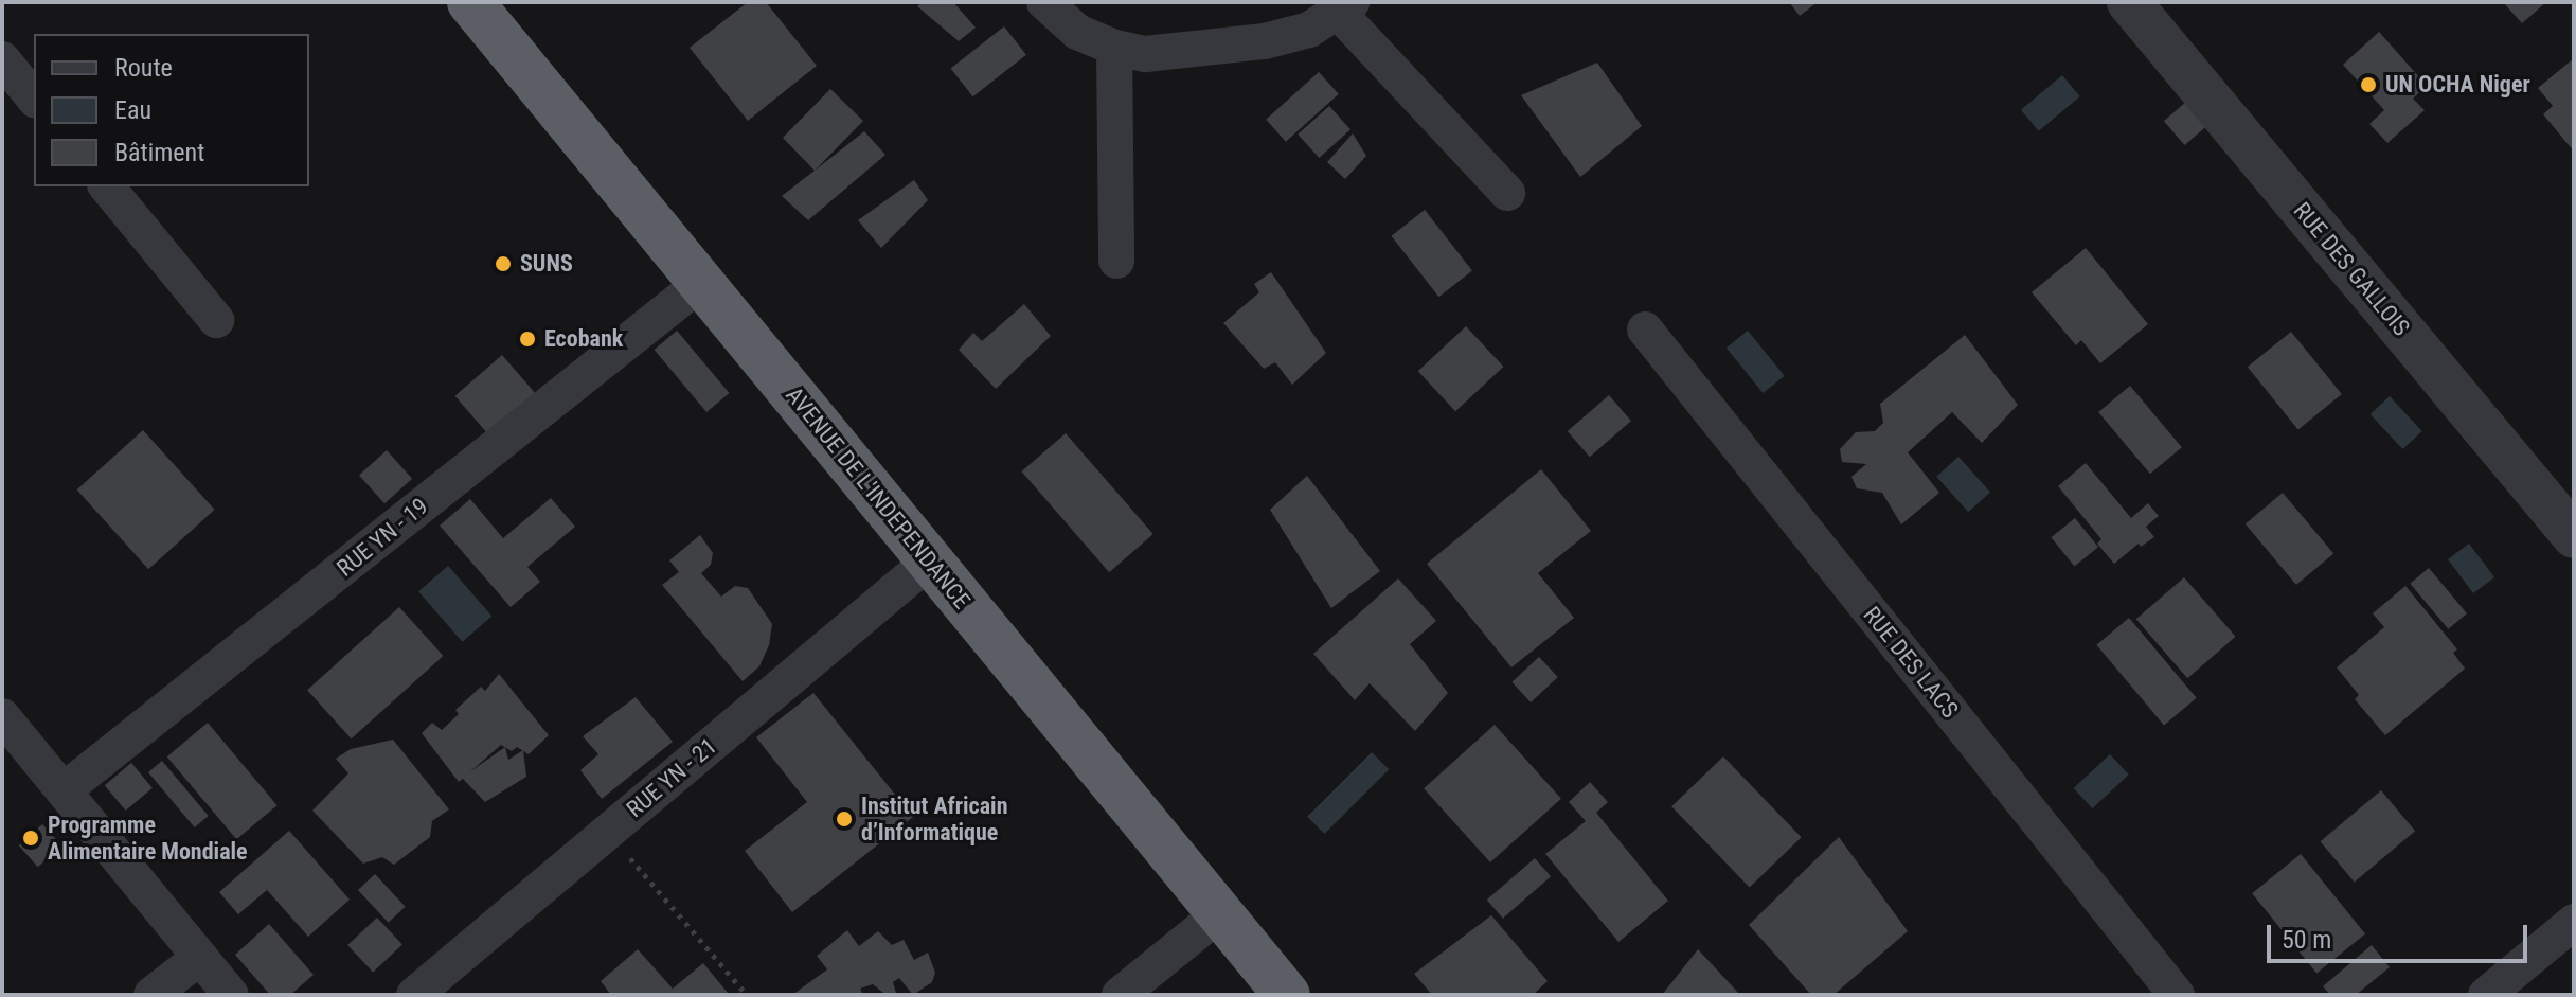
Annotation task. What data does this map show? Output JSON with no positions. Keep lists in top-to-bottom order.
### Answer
{
  "streets": {
    "highway": ["AVENUE DE L'INDEPENDANCE"],
    "street": [
      "RUE DES GALLOIS",
      "RUE YN - 19",
      "RUE DES LACS",
      "RUE YN - 21"
    ]
  },
  "crossings": [
    ["AVENUE DE L'INDEPENDANCE", "RUE YN - 19"],
    ["AVENUE DE L'INDEPENDANCE", "RUE YN - 21"]
  ],
  "places": [
    "UN OCHA Niger",
    "SUNS",
    "Ecobank",
    "Institut Africain d’Informatique",
    "Programme Alimentaire Mondiale"
  ],
  "legend": ["Route", "Eau", "Bâtiment"],
  "scale_bar": "50 m"
}
